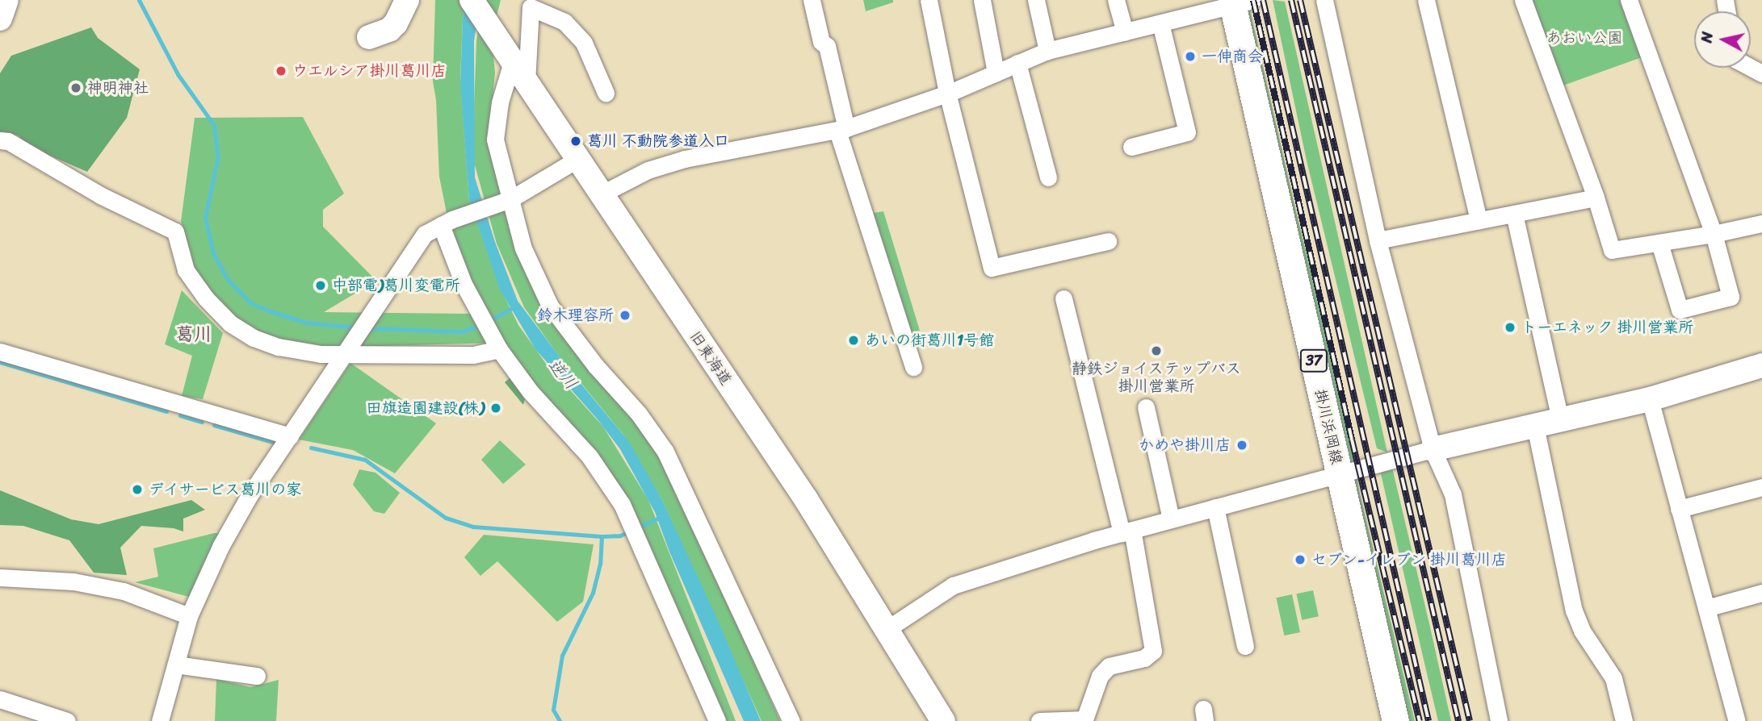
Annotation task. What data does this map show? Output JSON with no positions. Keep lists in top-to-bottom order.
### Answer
{
  "streets": {
    "main road": ["37", "掛川浜岡線"],
    "street": ["旧東海道"]
  },
  "districts": ["葛川"],
  "water": ["逆川"],
  "parks": ["あおい公園"],
  "places": [
    "一伸商会",
    "ウエルシア掛川葛川店",
    "神明神社",
    "葛川 不動院参道入口",
    "中部電)葛川変電所",
    "鈴木理容所",
    "トーエネック 掛川営業所",
    "あいの街葛川1号館",
    "静鉄ジョイステップバス 掛川営業所",
    "田旗造園建設(株)",
    "かめや掛川店",
    "デイサービス葛川の家",
    "セブン-イレブン 掛川葛川店"
  ],
  "north": "left"
}
